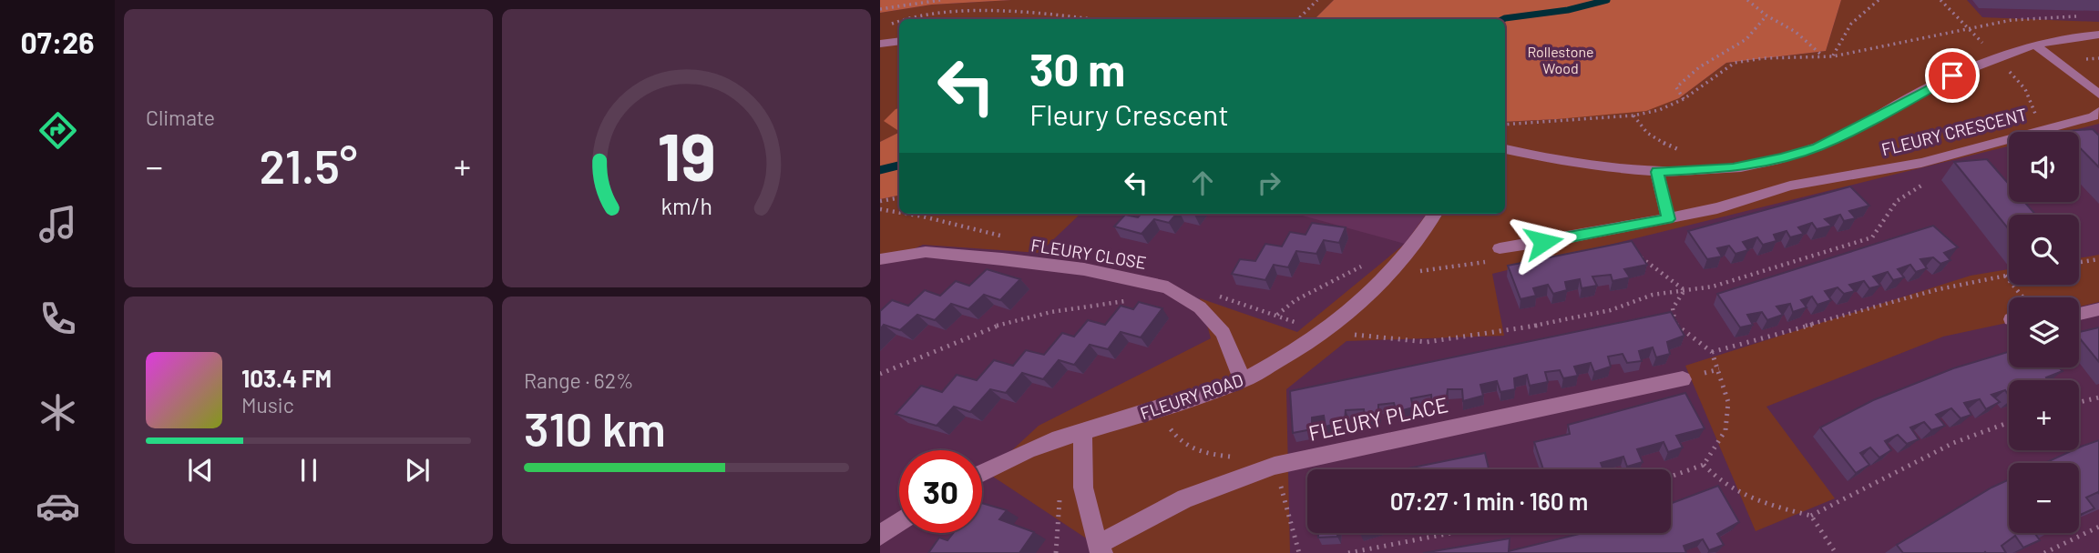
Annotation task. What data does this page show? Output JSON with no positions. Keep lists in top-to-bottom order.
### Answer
{
  "streets": {
    "street": [
      "FLEURY CRESCENT",
      "FLEURY CLOSE",
      "FLEURY ROAD",
      "FLEURY PLACE"
    ]
  },
  "crossings": [
    ["FLEURY CLOSE", "FLEURY ROAD"]
  ],
  "parks": ["Rollestone Wood"],
  "page": {
    "tabs": "07:26",
    "tile": [
      "Climate",
      ["Range · 62%", "310 km"]
    ],
    "turn": ["30 m", "Fleury Crescent"],
    "map_buttons": ["+", "−"],
    "heat": ["−", "21.5°", "+"],
    "song": ["103.4 FM", "Music"],
    "limit": "30",
    "trip": "07:27 · 1 min · 160 m",
    "gauge": ["19", "km/h"]
  }
}
